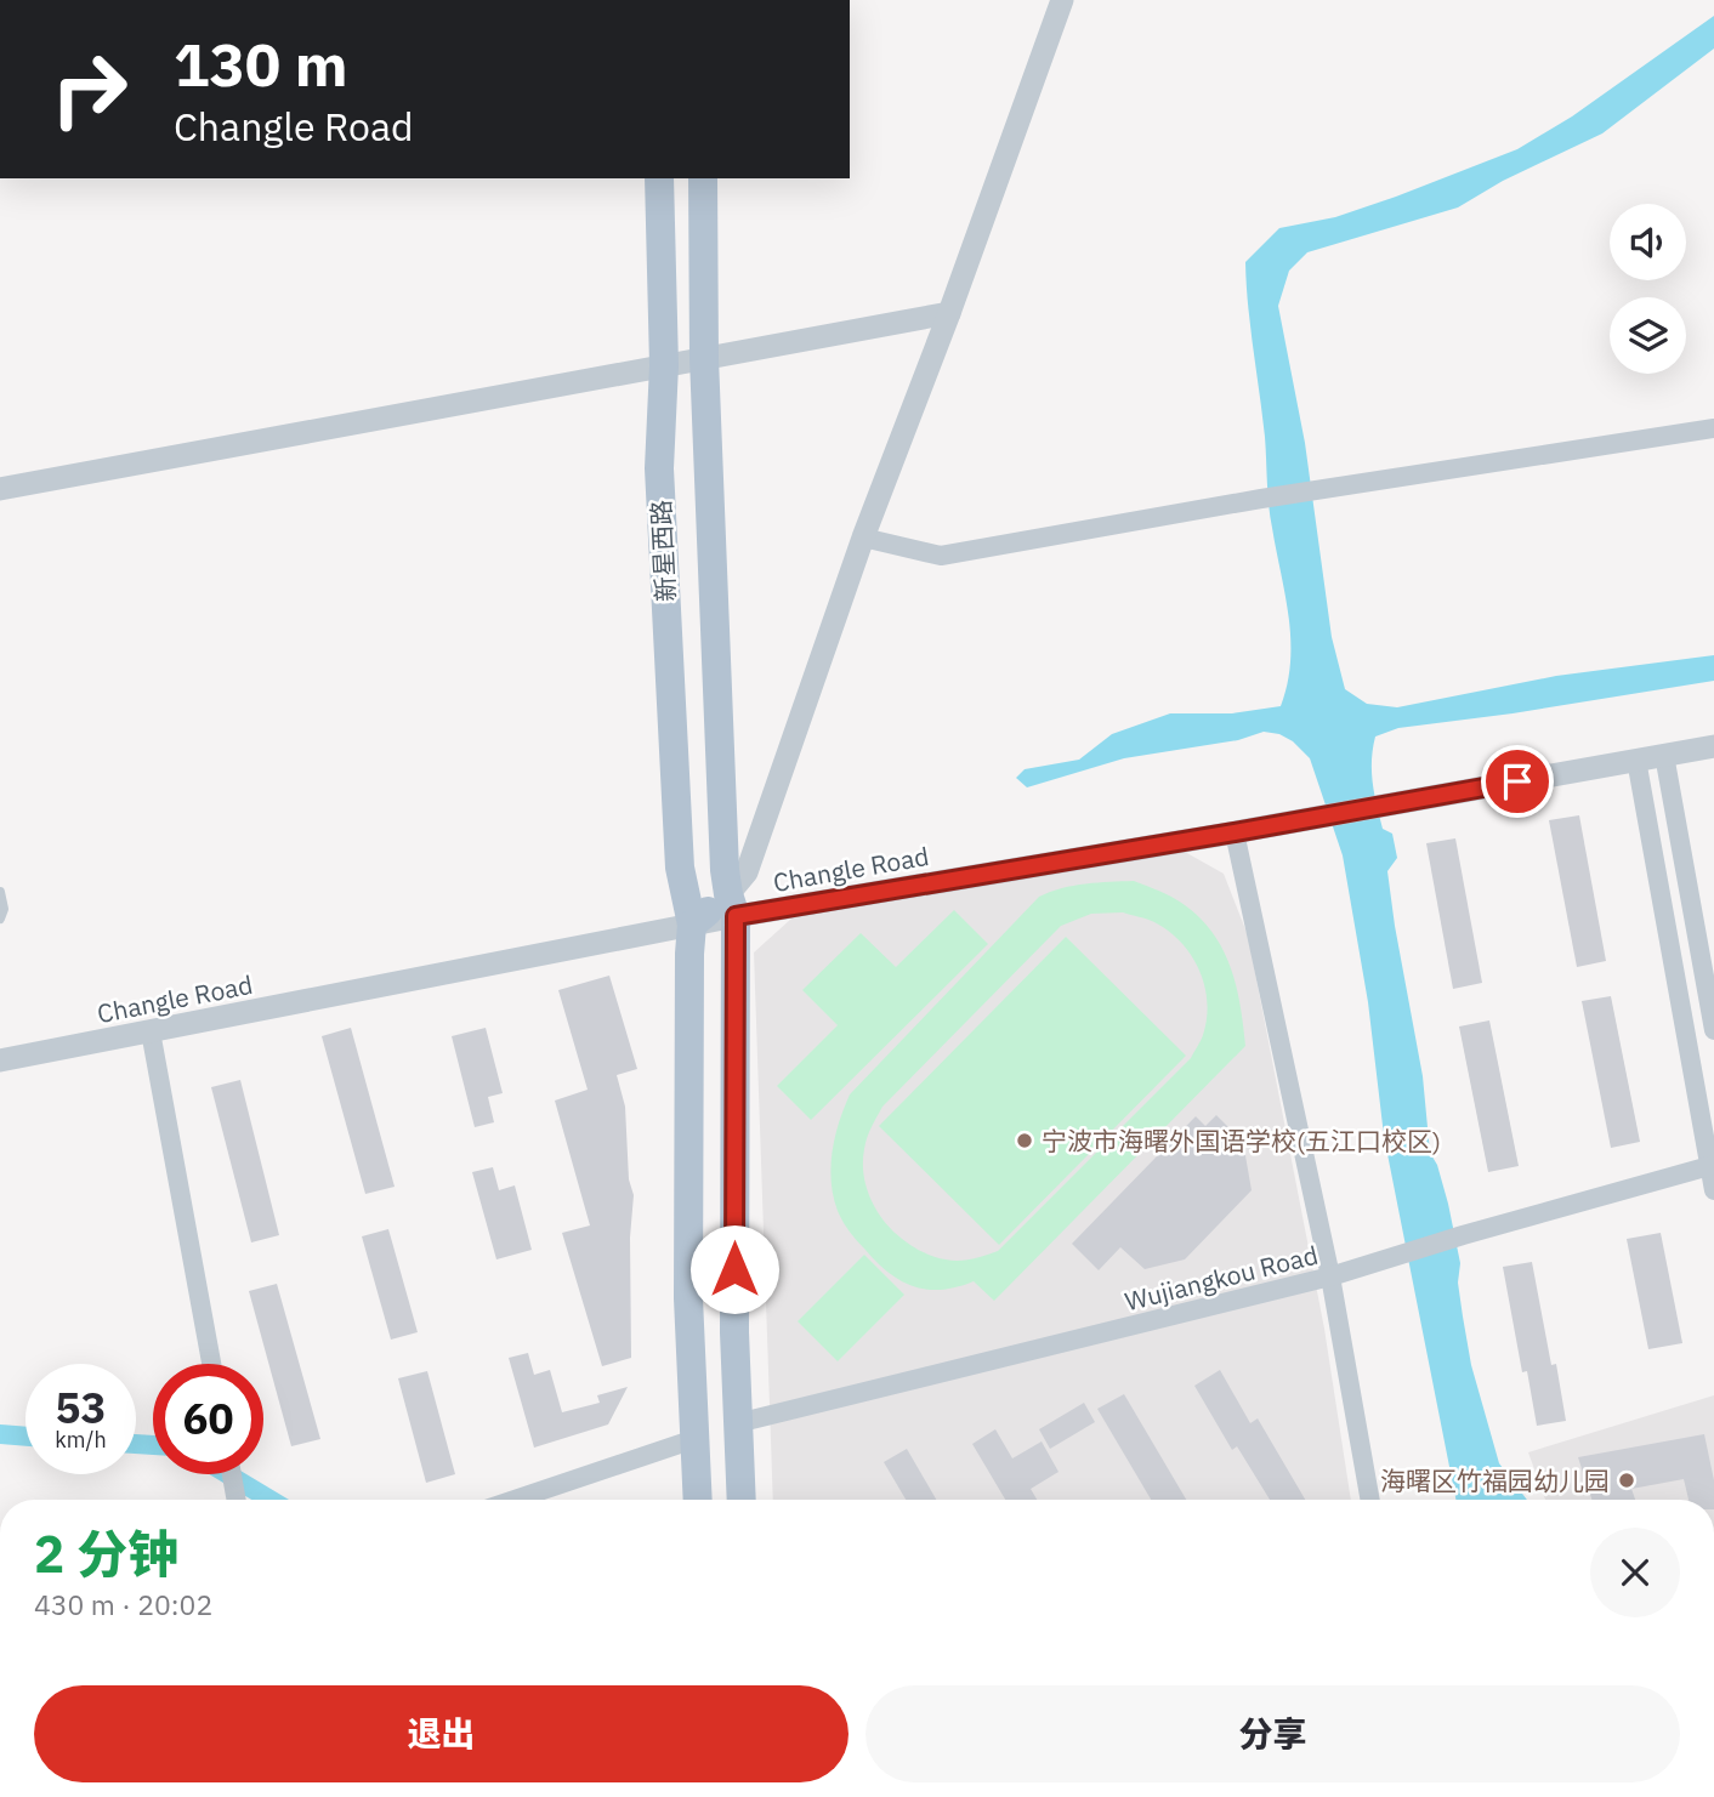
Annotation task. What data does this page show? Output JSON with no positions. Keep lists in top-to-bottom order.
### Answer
{
  "streets": {
    "main road": ["新星西路"],
    "street": ["Changle Road", "Wujiangkou Road"]
  },
  "crossings": [
    ["新星西路", "Changle Road"],
    ["新星西路", "Wujiangkou Road"]
  ],
  "places": ["宁波市海曙外国语学校(五江口校区)", "海曙区竹福园幼儿园"],
  "page": {
    "turn": ["130 m", "Changle Road"],
    "speed": "53 km/h",
    "limit": "60",
    "heading": ["2 分钟", "430 m · 20:02"],
    "buttons": ["退出", "分享"]
  }
}
